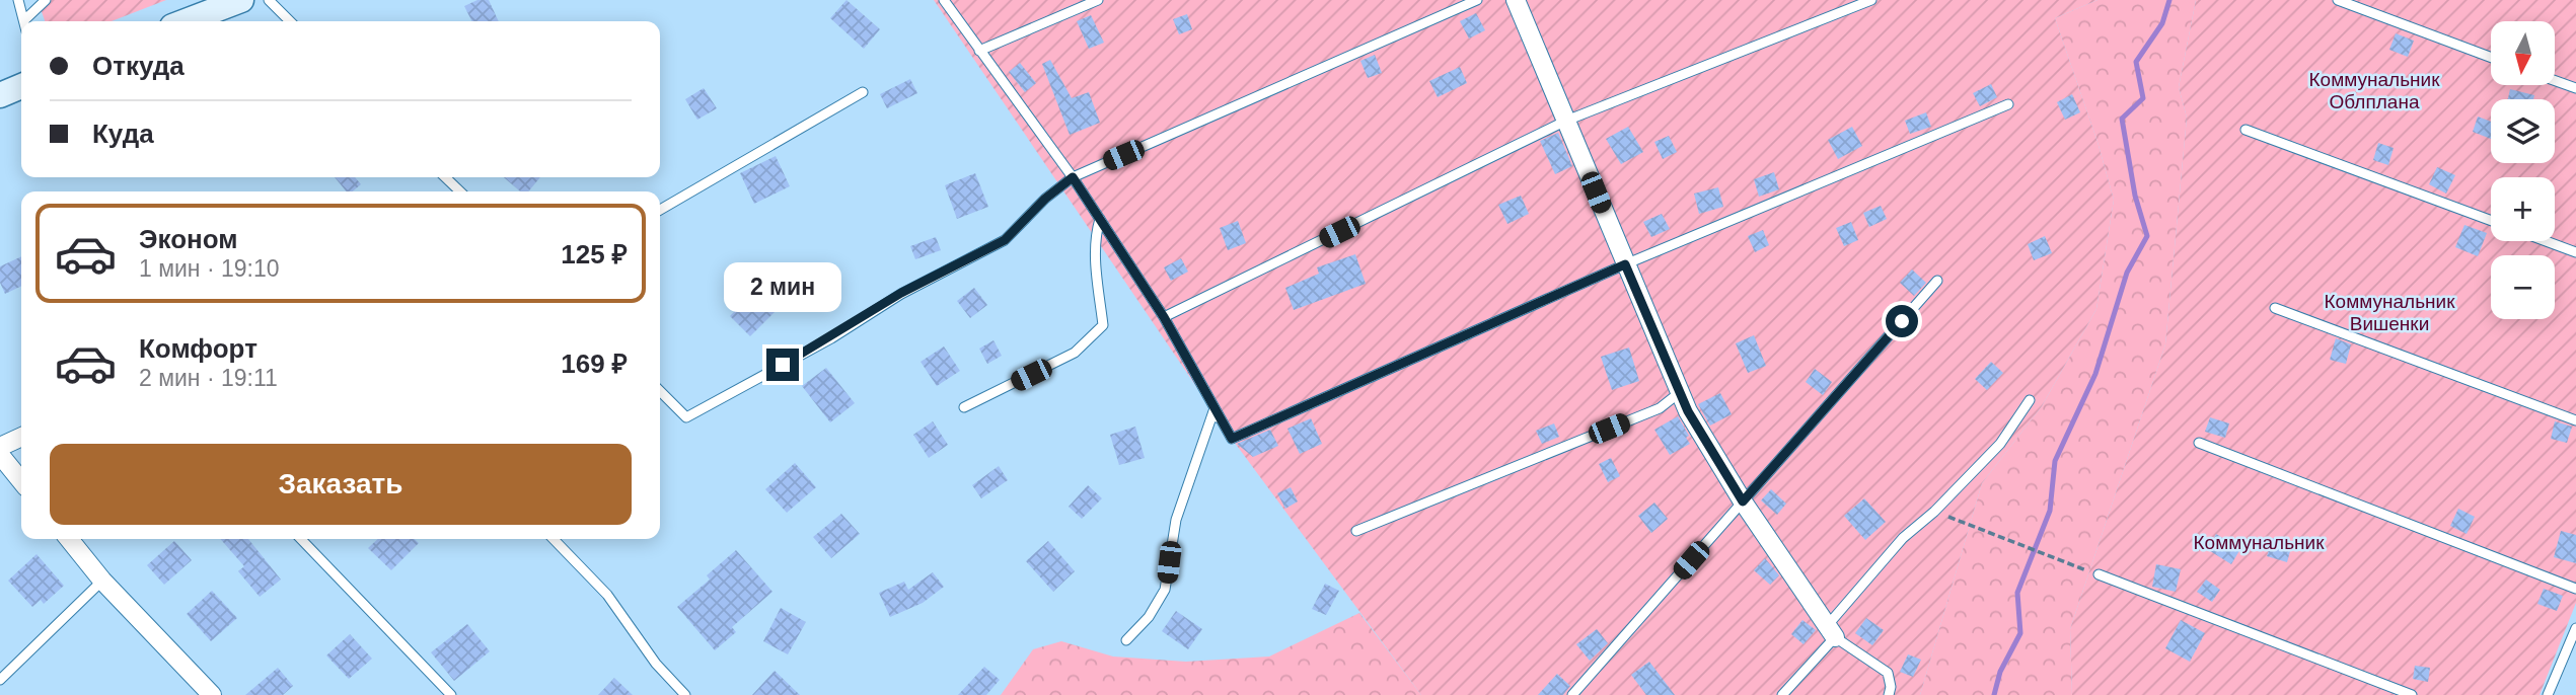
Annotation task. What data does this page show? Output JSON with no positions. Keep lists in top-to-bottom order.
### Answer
{
  "parks": ["Коммунальник Облплана", "Коммунальник Вишенки", "Коммунальник"],
  "north": "bottom",
  "page": {
    "map_buttons": ["+", "−"],
    "banner": ["Откуда", "Куда"],
    "list": [
      {
        "name": "Эконом",
        "note": "1 мин · 19:10",
        "value": "125 ₽"
      },
      {
        "name": "Комфорт",
        "note": "2 мин · 19:11",
        "value": "169 ₽"
      }
    ],
    "bubble": "2 мин",
    "buttons": "Заказать"
  }
}
